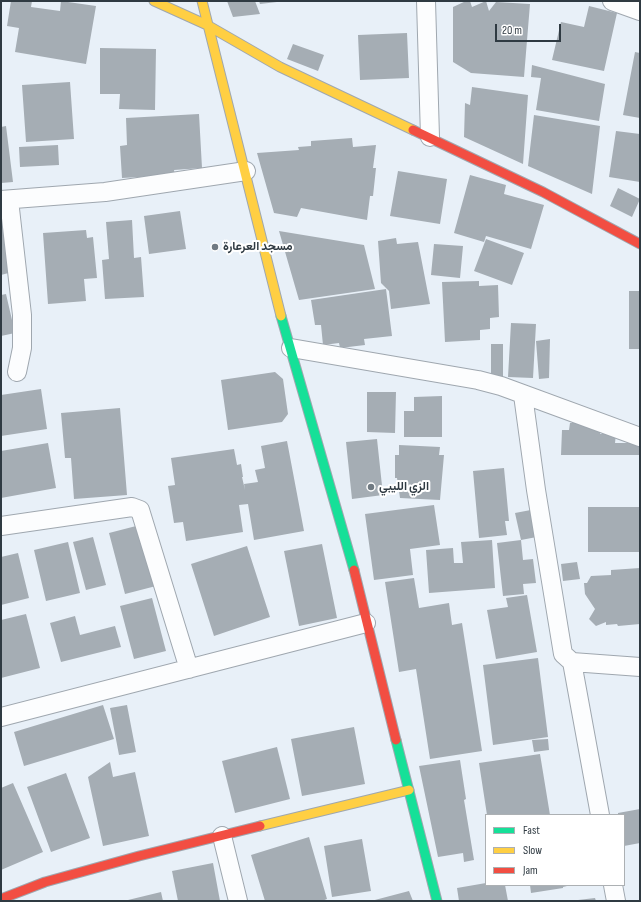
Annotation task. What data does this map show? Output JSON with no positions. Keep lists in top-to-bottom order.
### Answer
{
  "places": ["مسجد العرعارة", "الزي الليبي"],
  "legend": ["Fast", "Slow", "Jam"],
  "scale_bar": "20 m"
}
